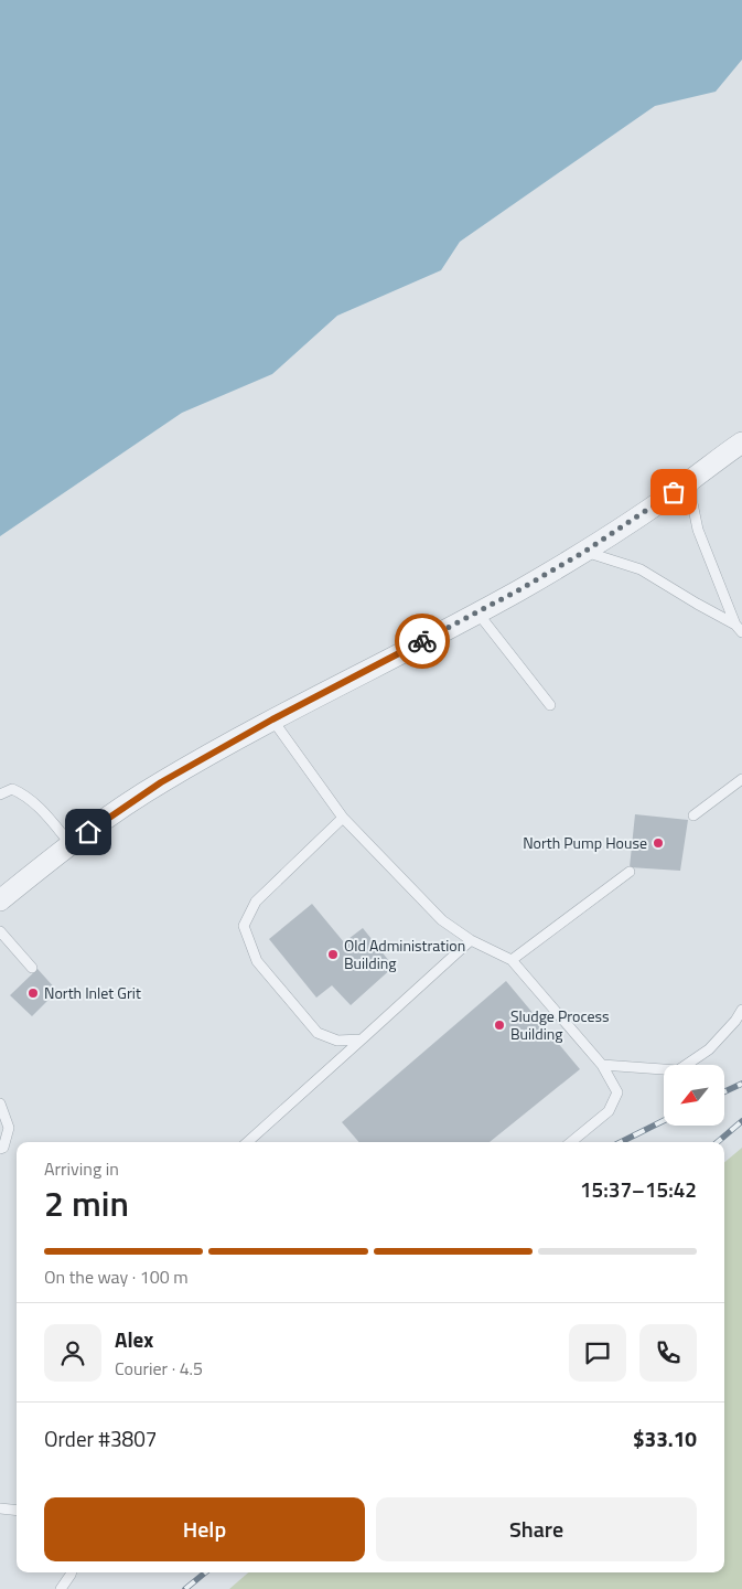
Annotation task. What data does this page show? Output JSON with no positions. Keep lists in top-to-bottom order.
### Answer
{
  "places": [
    "North Pump House",
    "Old Administration Building",
    "North Inlet Grit",
    "Sludge Process Building"
  ],
  "north": "bottom left",
  "page": {
    "heading": ["2 min", "Arriving in", "15:37–15:42"],
    "panel": [
      "Alex",
      "Courier · 4.5",
      "Order #3807",
      "$33.10"
    ],
    "bar": "On the way · 100 m",
    "buttons": ["Help", "Share"]
  }
}
